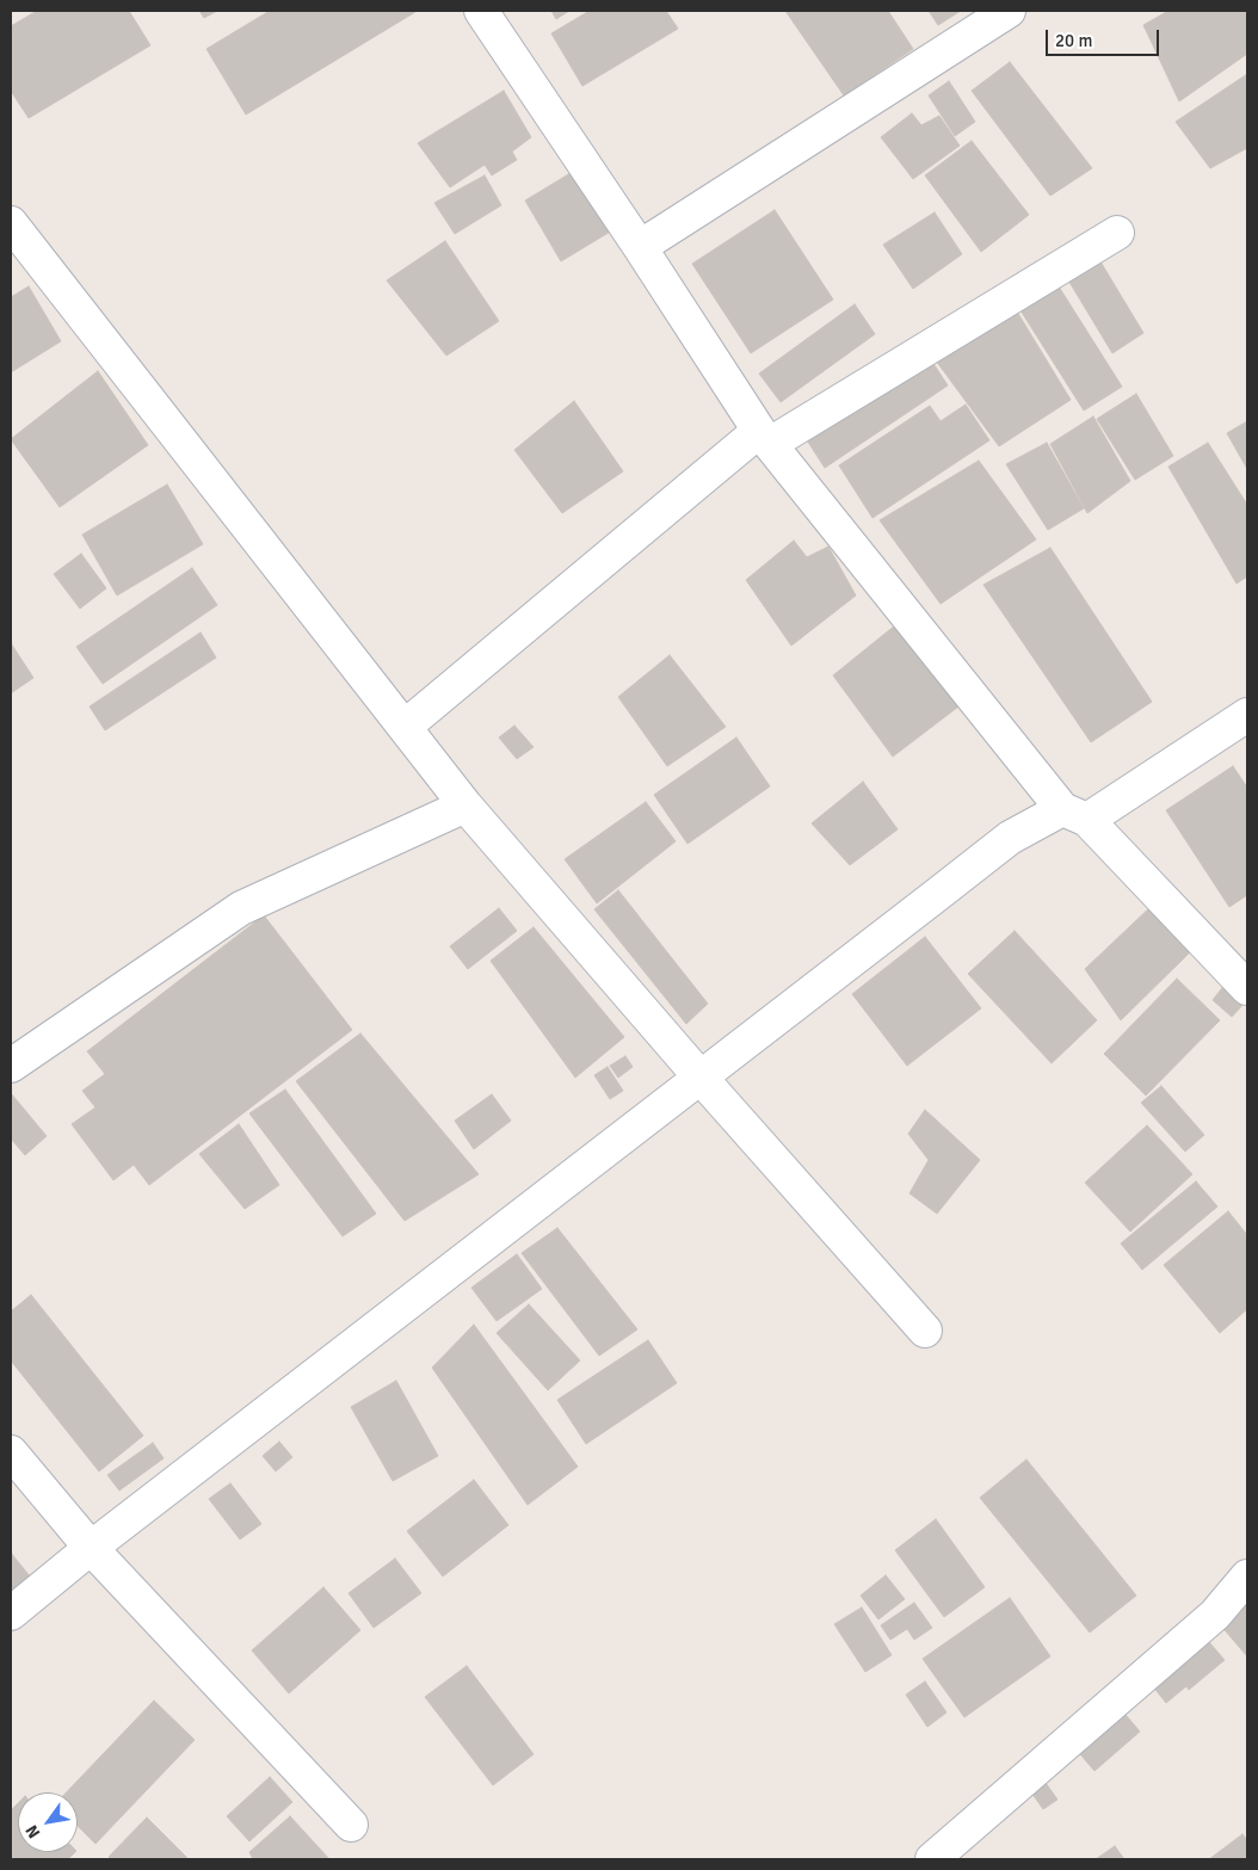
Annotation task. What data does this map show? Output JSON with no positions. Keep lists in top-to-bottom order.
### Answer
{
  "scale_bar": "20 m",
  "north": "bottom left"
}
